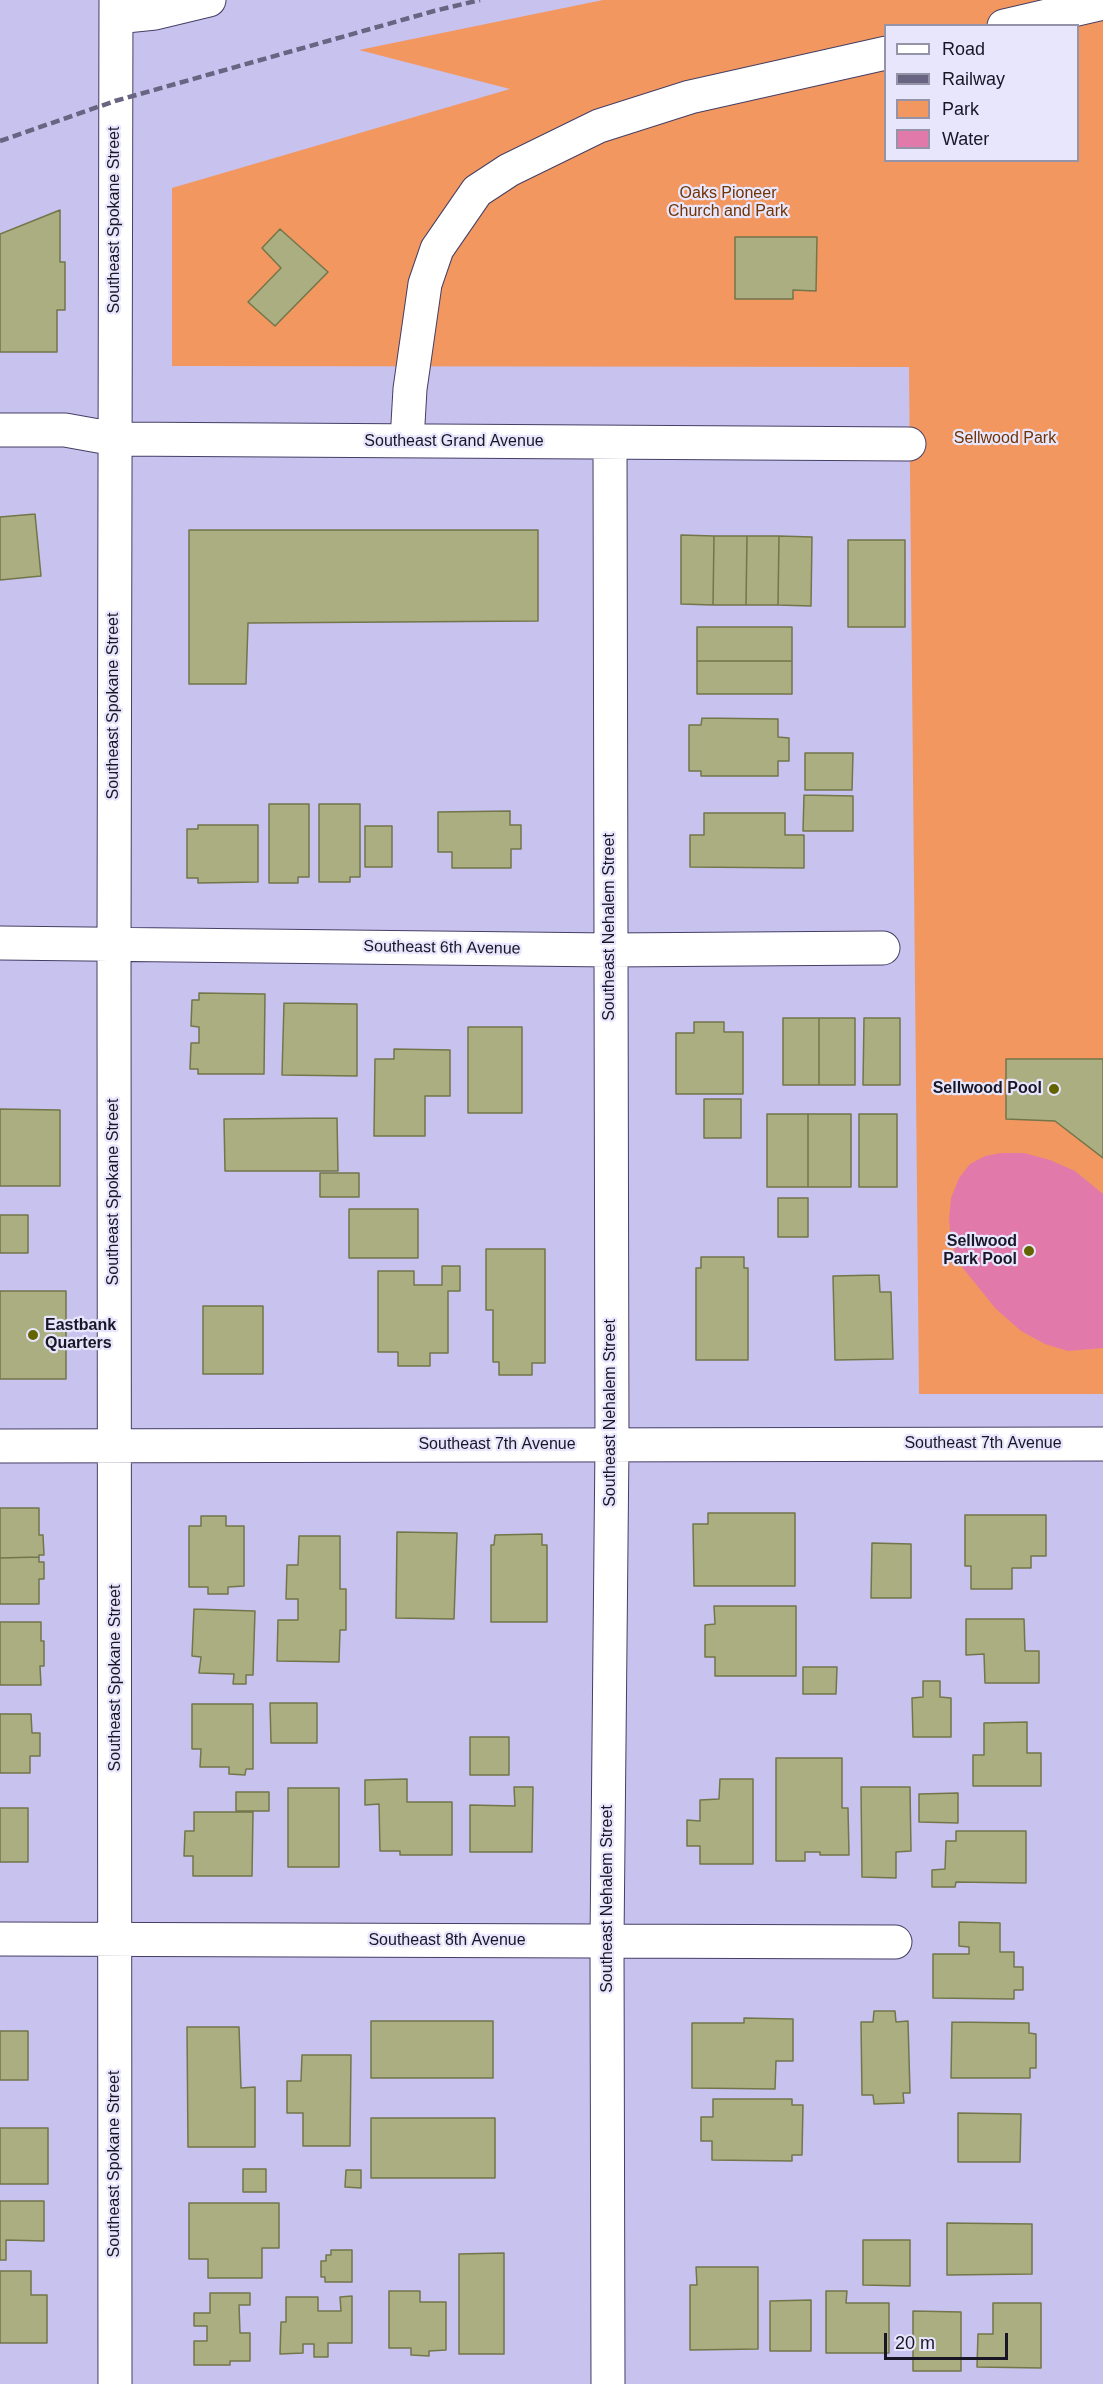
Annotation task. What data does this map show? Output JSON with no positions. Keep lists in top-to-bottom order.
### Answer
{
  "streets": {
    "street": [
      "Southeast Spokane Street",
      "Southeast Grand Avenue",
      "Southeast Nehalem Street",
      "Southeast 6th Avenue",
      "Southeast 7th Avenue",
      "Southeast 8th Avenue"
    ]
  },
  "crossings": [
    ["Southeast Spokane Street", "Southeast Grand Avenue"],
    ["Southeast Spokane Street", "Southeast 6th Avenue"],
    ["Southeast Spokane Street", "Southeast 7th Avenue"],
    ["Southeast Spokane Street", "Southeast 8th Avenue"],
    ["Southeast Grand Avenue", "Southeast Nehalem Street"],
    ["Southeast Nehalem Street", "Southeast 6th Avenue"],
    ["Southeast Nehalem Street", "Southeast 7th Avenue"],
    ["Southeast Nehalem Street", "Southeast 8th Avenue"]
  ],
  "parks": ["Oaks Pioneer Church and Park", "Sellwood Park"],
  "places": ["Sellwood Pool", "Sellwood Park Pool", "Eastbank Quarters"],
  "legend": [
    "Road",
    "Railway",
    "Park",
    "Water"
  ],
  "scale_bar": "20 m"
}
